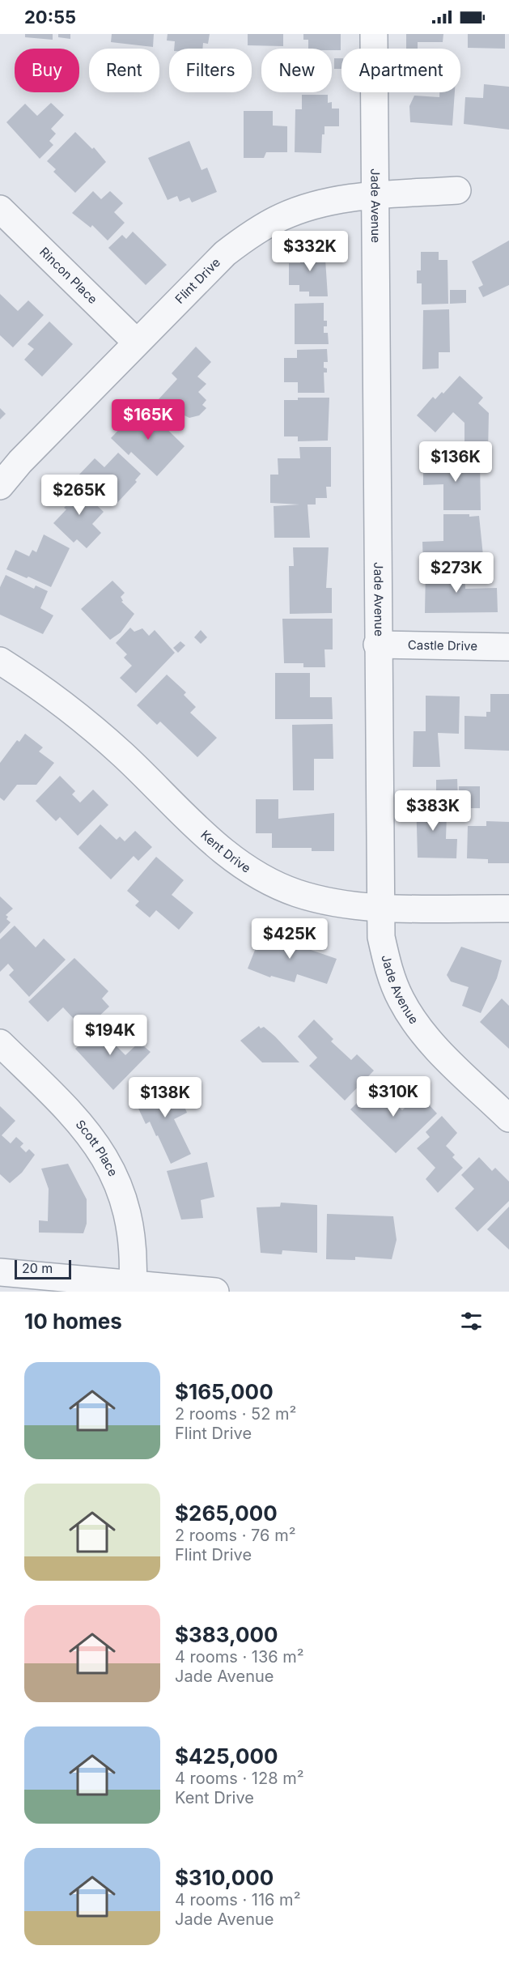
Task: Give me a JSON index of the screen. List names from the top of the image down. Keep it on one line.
{"streets":{"street":["Jade Avenue","Rincon Place","Flint Drive","Castle Drive","Kent Drive","Scott Place"]},"crossings":[["Jade Avenue","Flint Drive"],["Jade Avenue","Castle Drive"],["Jade Avenue","Kent Drive"],["Rincon Place","Flint Drive"]],"scale_bar":"20 m","page":{"status":"20:55","chip":["Buy","Rent","Filters","New","Apartment"],"price":["$332K","$165K","$136K","$265K","$273K","$383K","$425K","$194K","$310K","$138K"],"scale":"20 m","heading":"10 homes","list":[{"name":"$165,000","note":"2 rooms · 52 m² · Flint Drive"},{"name":"$265,000","note":"2 rooms · 76 m² · Flint Drive"},{"name":"$383,000","note":"4 rooms · 136 m² · Jade Avenue"},{"name":"$425,000","note":"4 rooms · 128 m² · Kent Drive"},{"name":"$310,000","note":"4 rooms · 116 m² · Jade Avenue"}]}}
